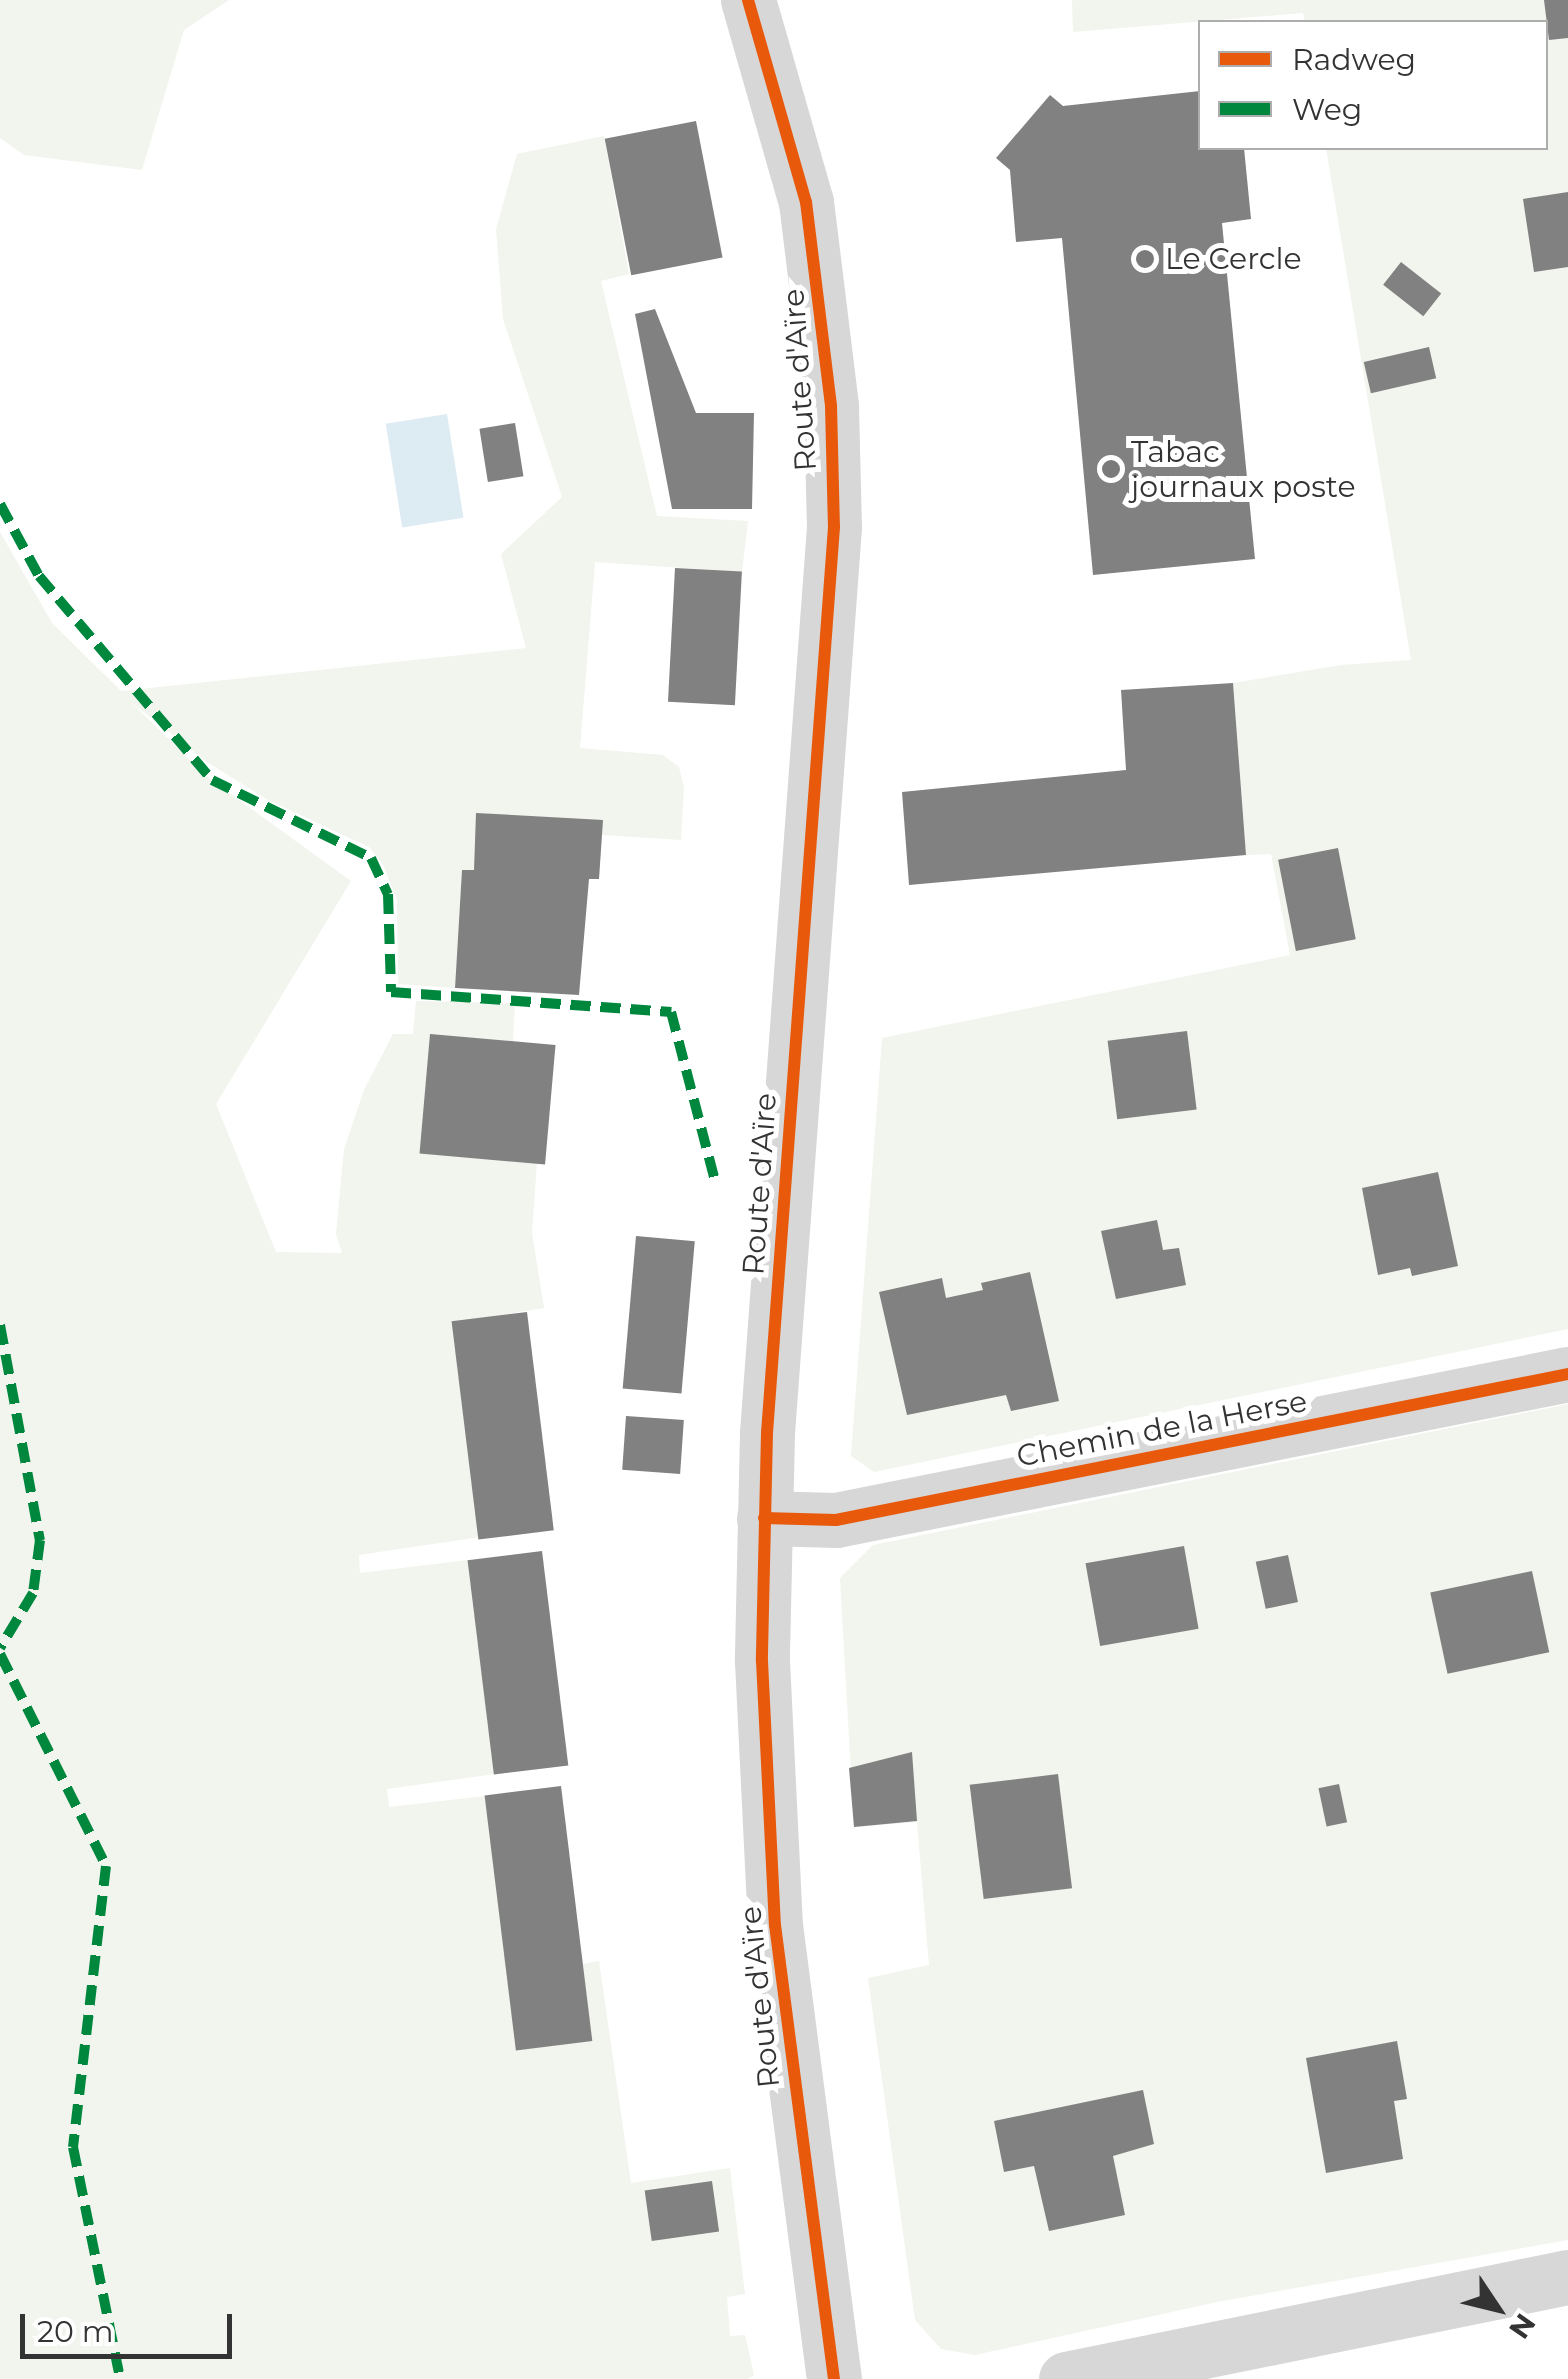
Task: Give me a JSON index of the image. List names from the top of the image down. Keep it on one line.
{"streets":{"street":["Route d'Aïre","Chemin de la Herse"]},"crossings":[["Route d'Aïre","Chemin de la Herse"]],"places":["Le Cercle","Tabac journaux poste"],"legend":["Radweg","Weg"],"scale_bar":"20 m","north":"bottom right"}
